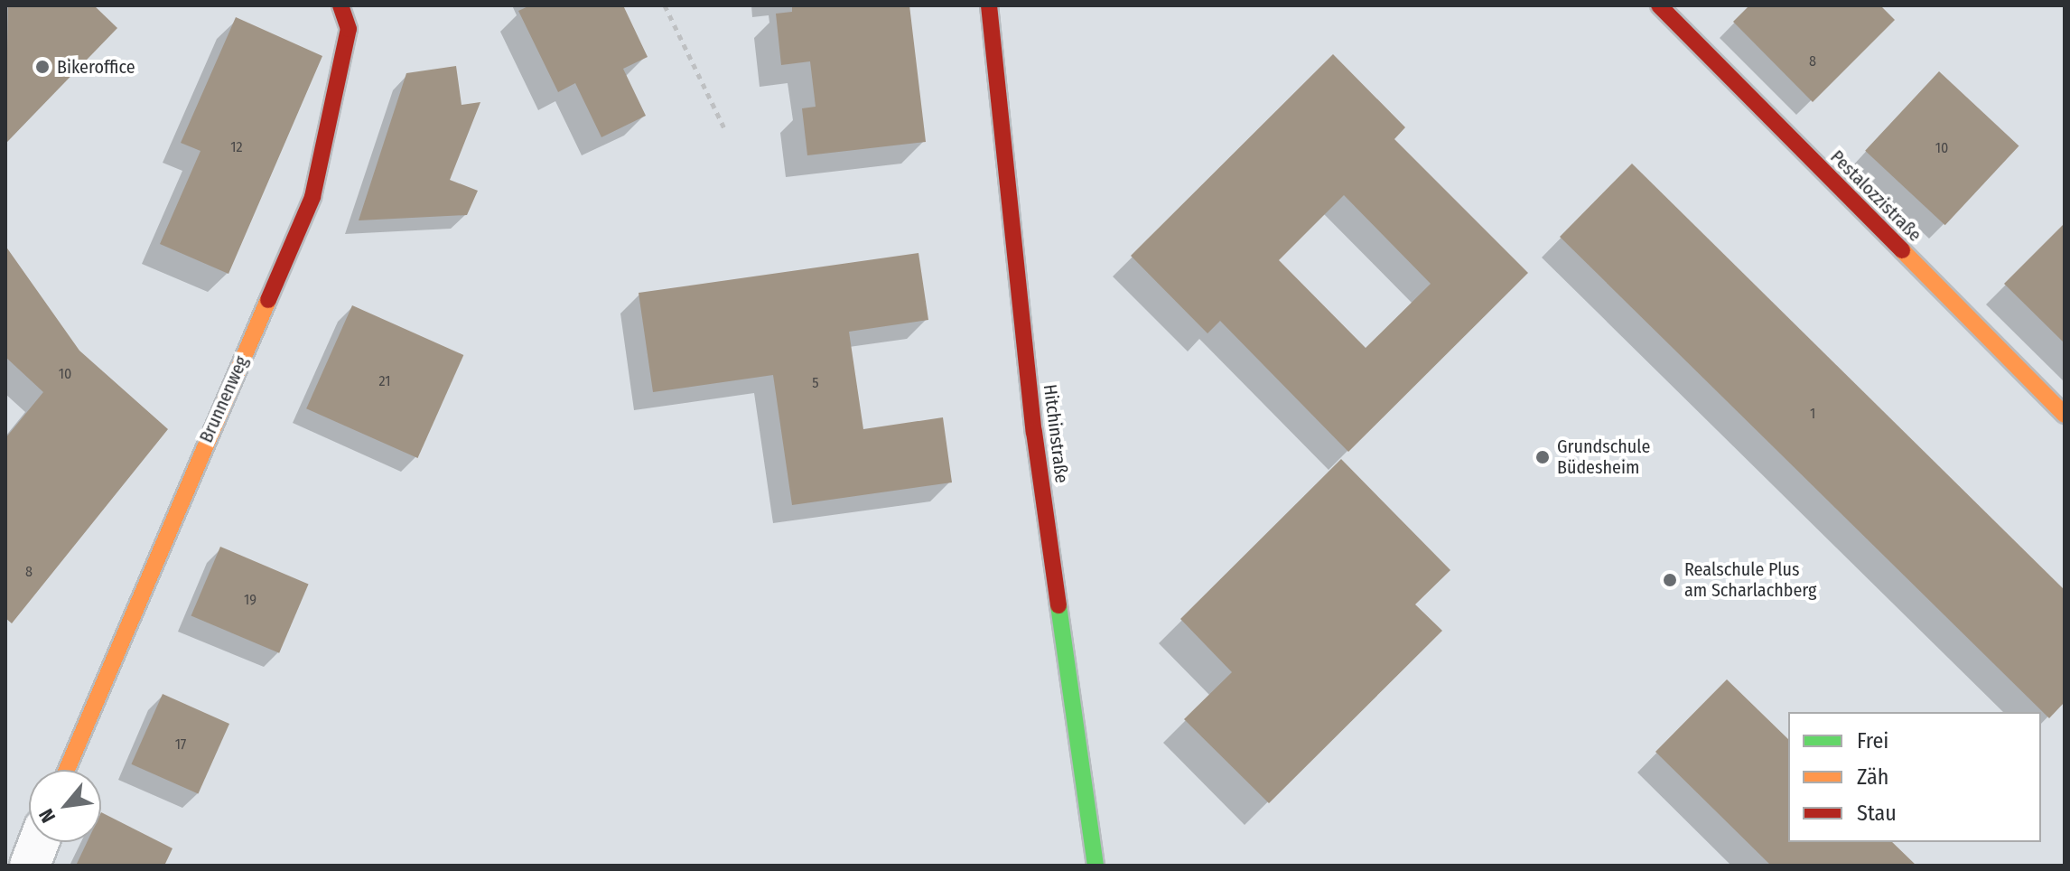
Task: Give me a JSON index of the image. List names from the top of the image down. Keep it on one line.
{"streets":{"street":["Pestalozzistraße","Brunnenweg","Hitchinstraße"]},"places":["Bikeroffice","Grundschule Büdesheim","Realschule Plus am Scharlachberg"],"house_numbers":["8","12","10","10","21","5","1","8","19","17"],"legend":["Frei","Zäh","Stau"],"north":"bottom left"}
